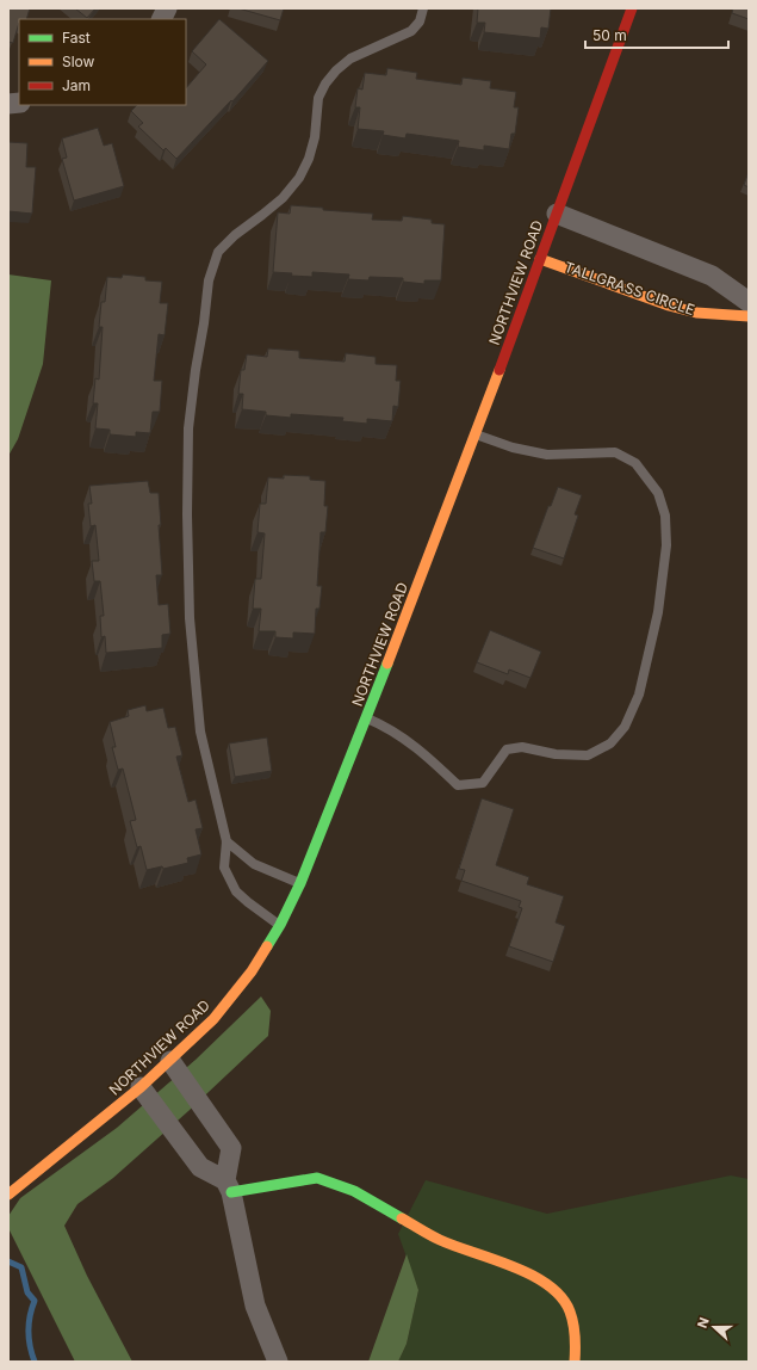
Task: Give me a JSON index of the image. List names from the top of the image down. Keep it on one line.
{"streets":{"street":["NORTHVIEW ROAD","TALLGRASS CIRCLE"]},"crossings":[["NORTHVIEW ROAD","TALLGRASS CIRCLE"]],"legend":["Fast","Slow","Jam"],"scale_bar":"50 m","north":"left"}
